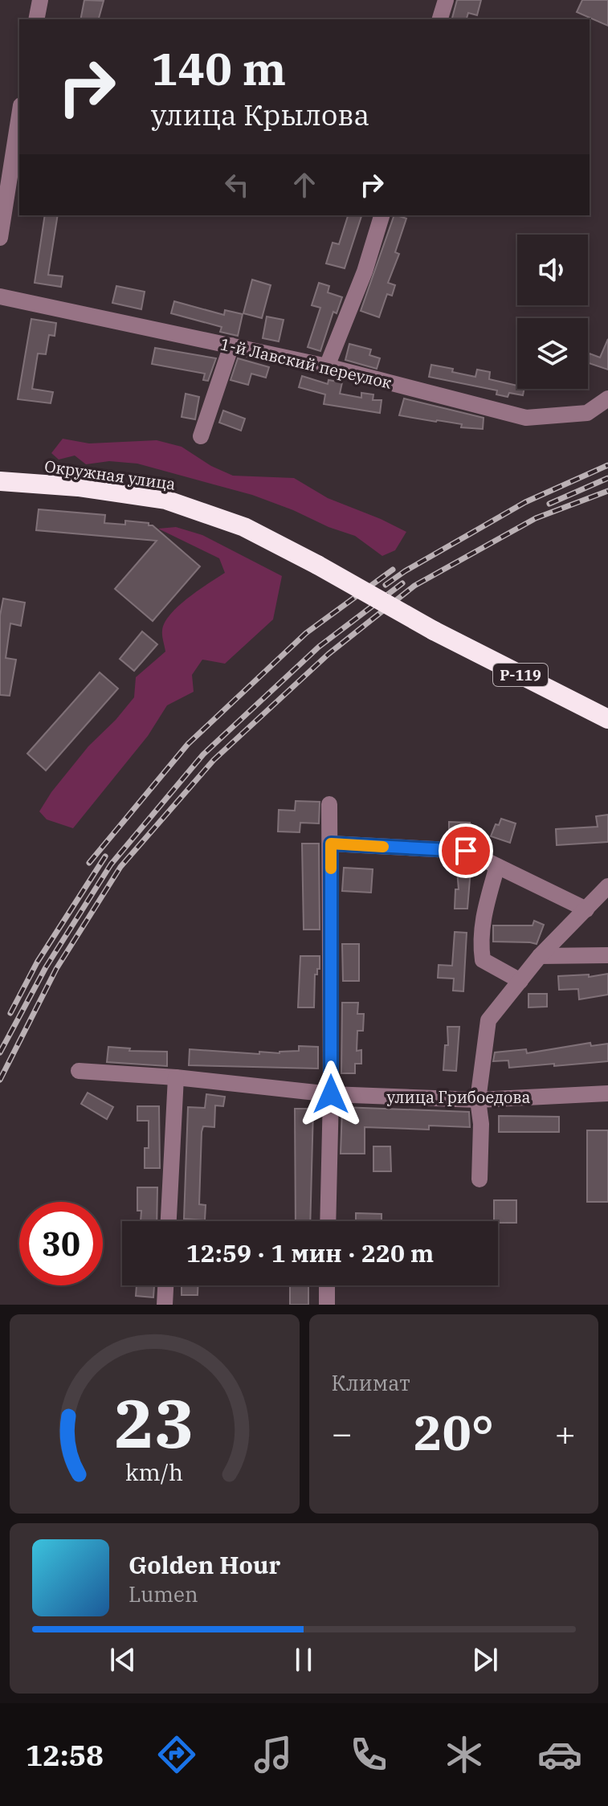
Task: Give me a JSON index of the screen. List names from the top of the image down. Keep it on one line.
{"streets":{"highway":["Окружная улица","Р-119"],"street":["1-й Лавский переулок","улица Грибоедова"]},"page":{"turn":["140 m","улица Крылова"],"limit":"30","trip":"12:59 · 1 мин · 220 m","tile":"Климат","heat":["−","20°","+"],"song":["Golden Hour","Lumen"],"tabs":"12:58","gauge":["23","km/h"]}}
